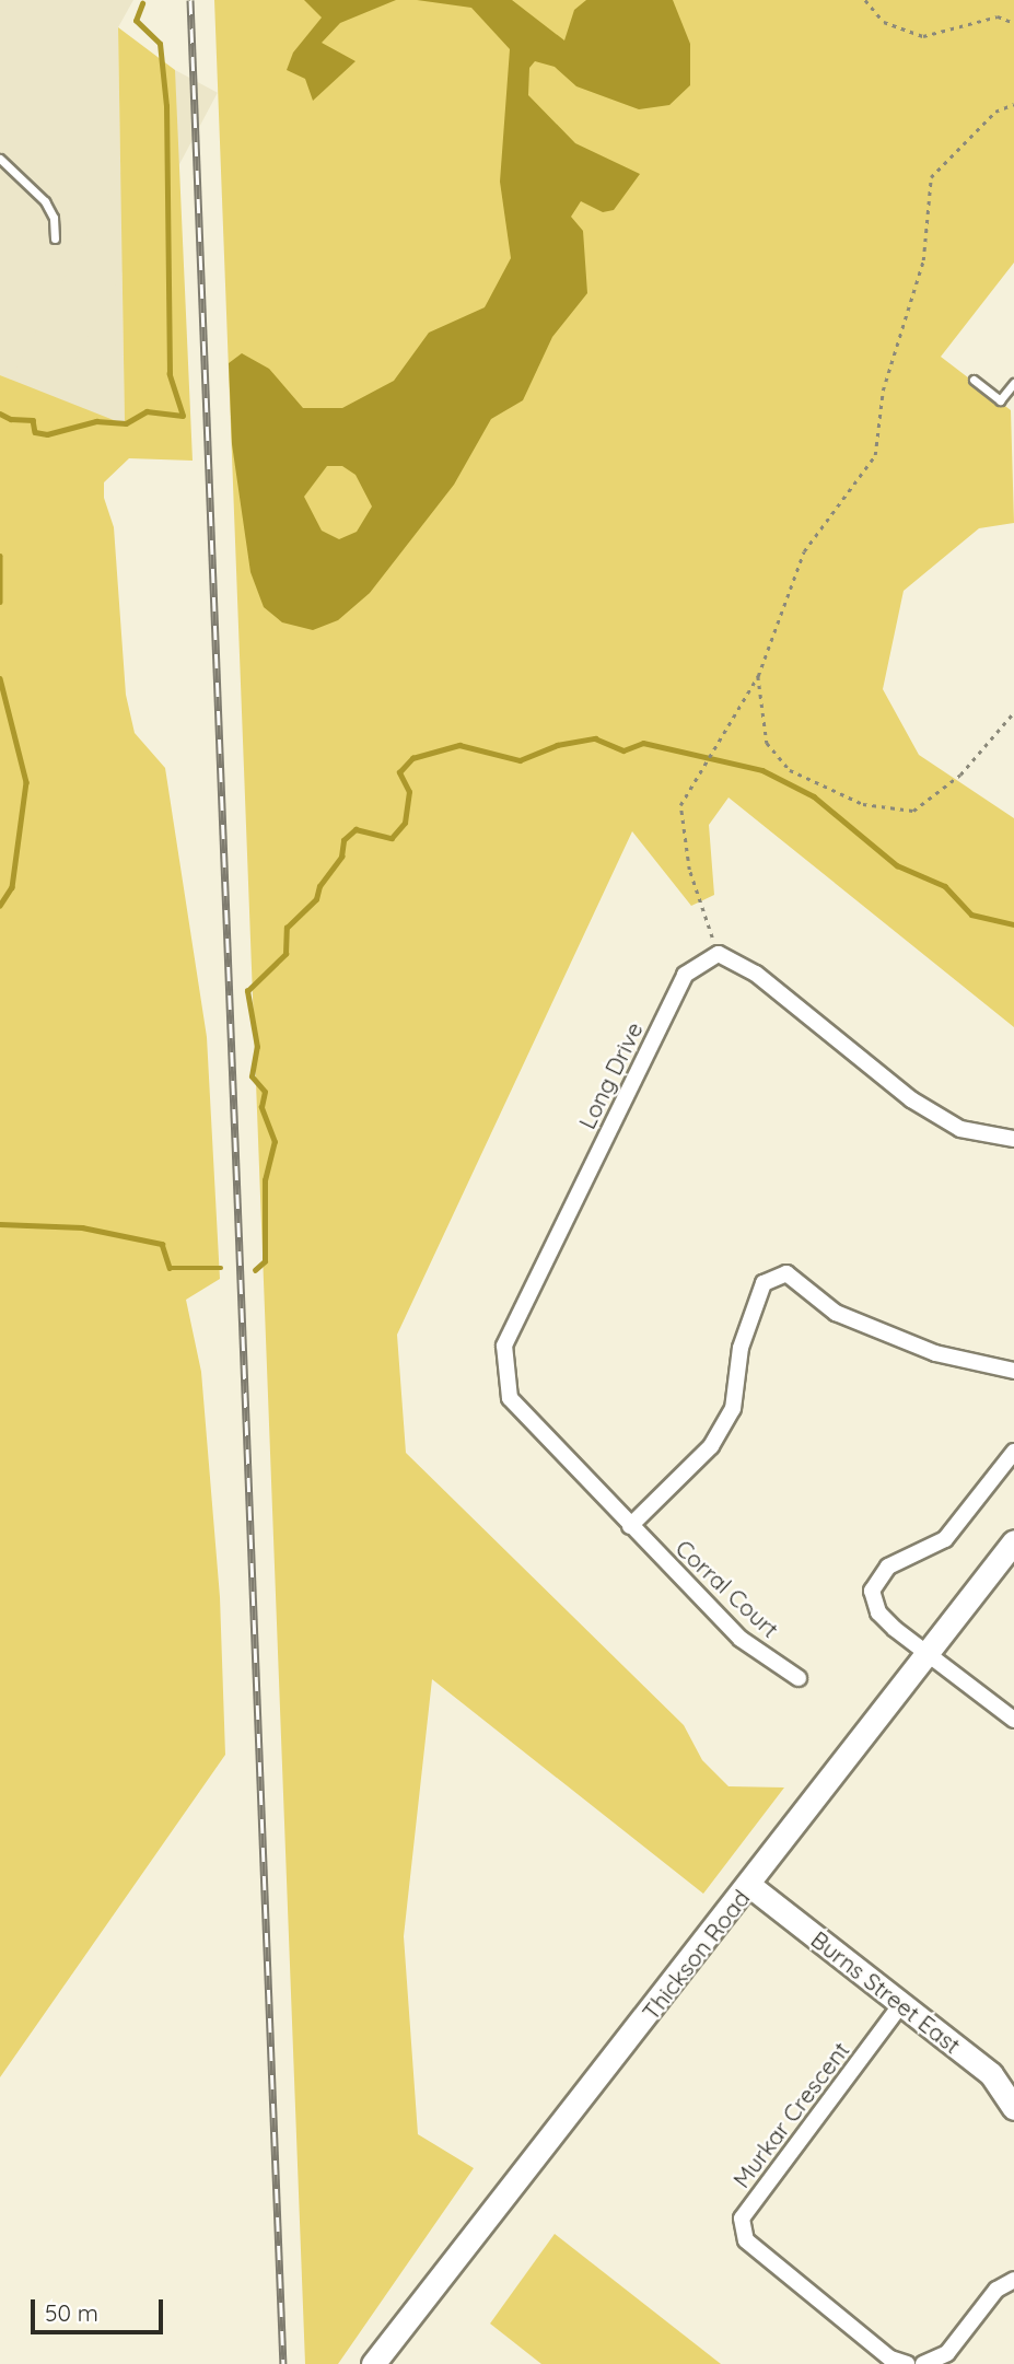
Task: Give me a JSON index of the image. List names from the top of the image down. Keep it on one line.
{"streets":{"main road":["Thickson Road","Burns Street East"],"street":["Long Drive","Corral Court","Murkar Crescent"]},"crossings":[["Long Drive","Corral Court"],["Thickson Road","Burns Street East"],["Burns Street East","Murkar Crescent"]],"scale_bar":"50 m"}
